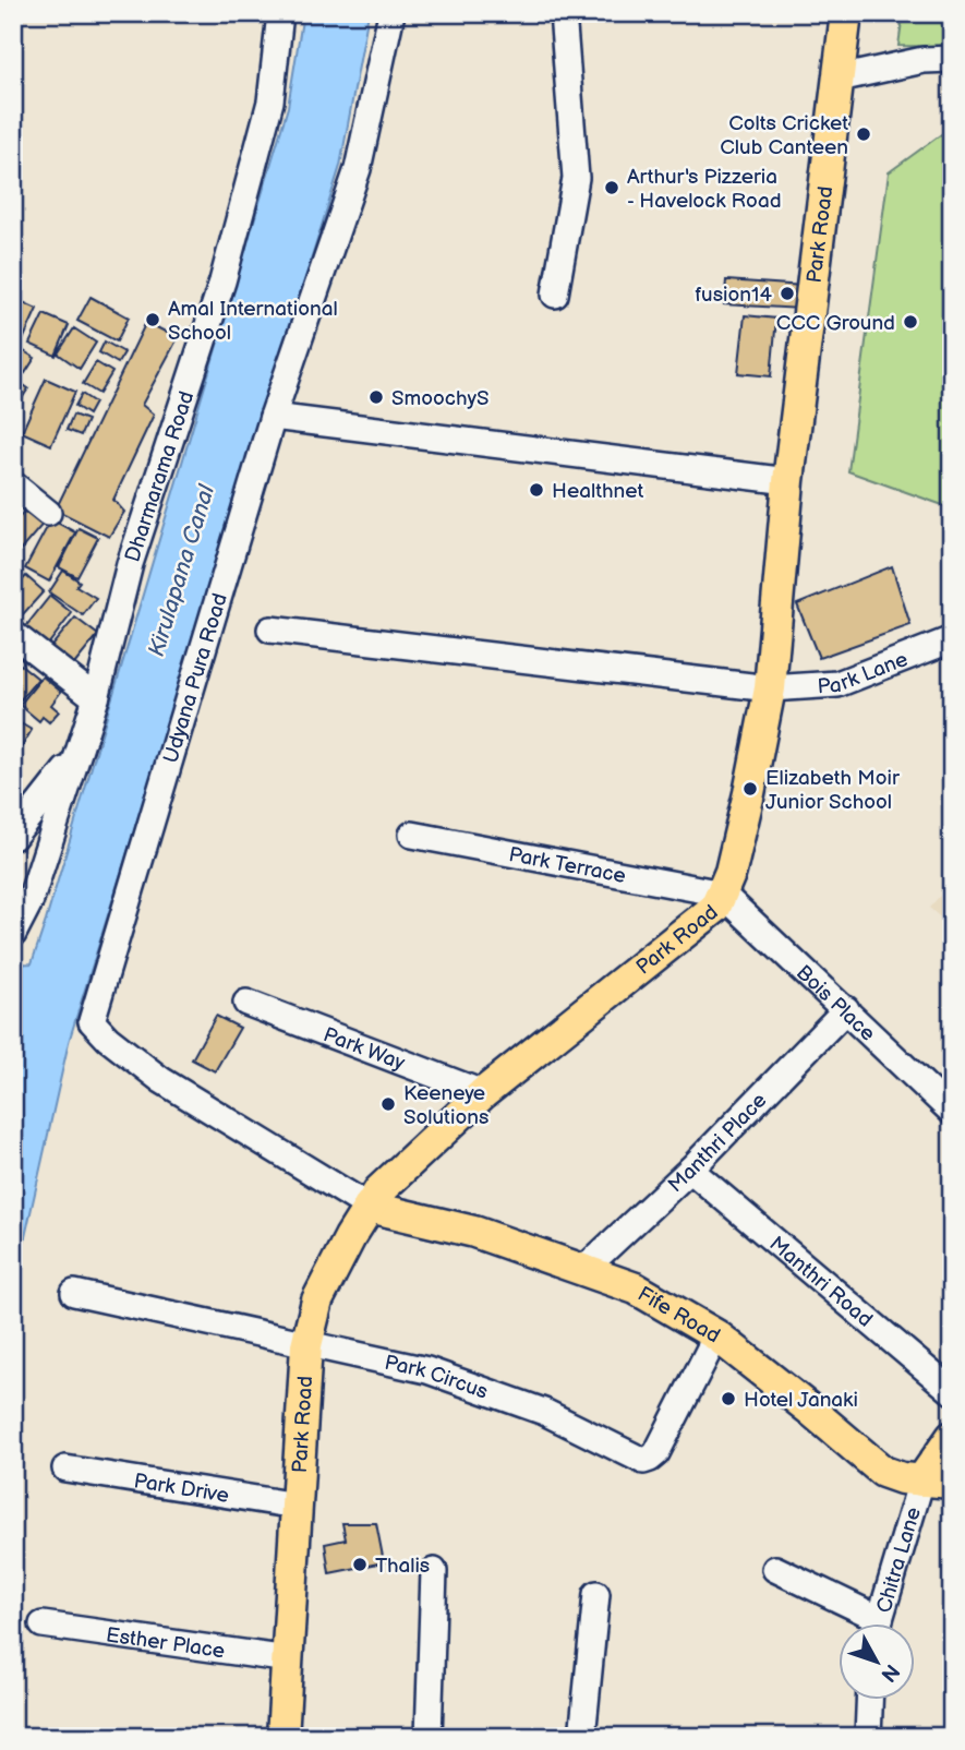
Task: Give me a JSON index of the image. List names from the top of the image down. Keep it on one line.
{"streets":{"main road":["Park Road","Fife Road"],"street":["Dharmarama Road","Park Lane","Udyana Pura Road","Park Terrace","Bois Place","Park Way","Manthri Place","Manthri Road","Park Circus","Park Drive","Chitra Lane","Esther Place"]},"crossings":[["Park Road","Park Lane"],["Park Road","Udyana Pura Road"],["Park Road","Park Terrace"],["Park Road","Bois Place"],["Park Road","Park Way"],["Park Road","Fife Road"],["Park Road","Park Circus"],["Park Road","Park Drive"],["Park Road","Esther Place"],["Udyana Pura Road","Fife Road"],["Park Terrace","Bois Place"],["Bois Place","Manthri Place"],["Manthri Place","Manthri Road"],["Manthri Place","Fife Road"],["Fife Road","Park Circus"],["Fife Road","Chitra Lane"]],"water":["Kirulapana Canal"],"places":["Colts Cricket Club Canteen","Arthur's Pizzeria - Havelock Road","fusion14","Amal International School","CCC Ground","SmoochyS","Healthnet","Elizabeth Moir Junior School","Keeneye Solutions","Hotel Janaki","Thalis"],"north":"bottom right"}
